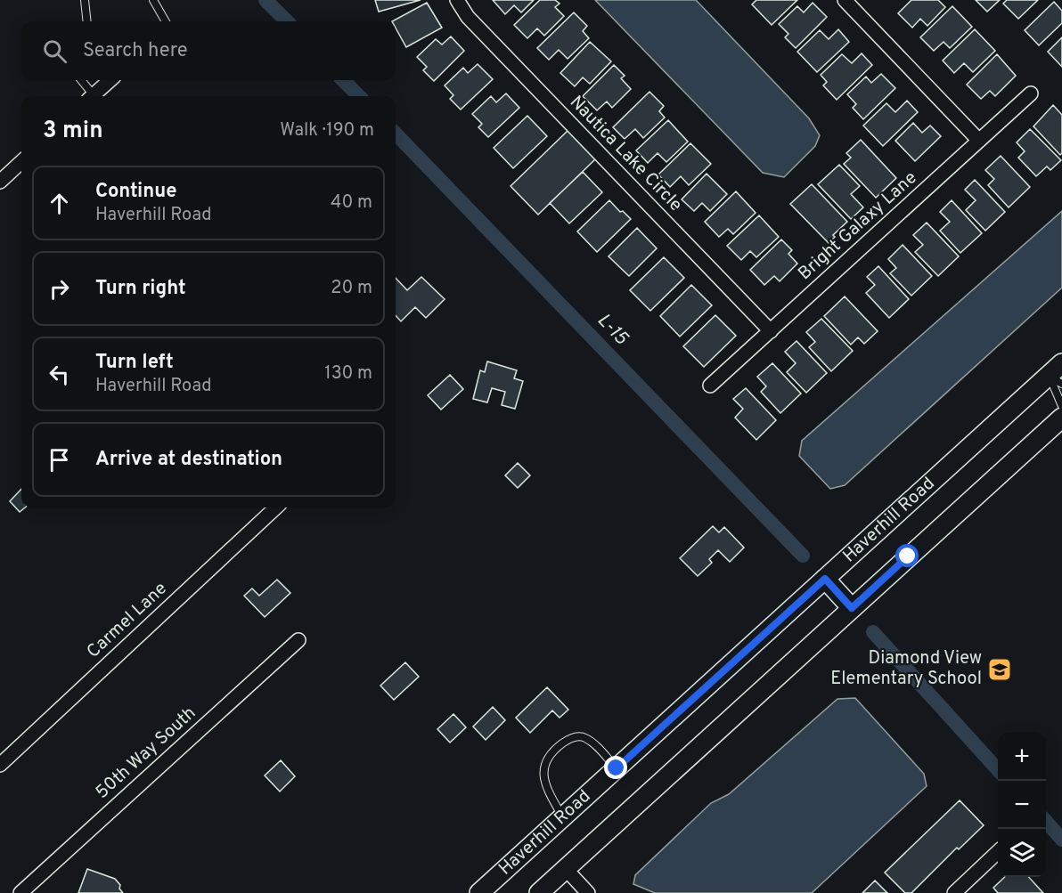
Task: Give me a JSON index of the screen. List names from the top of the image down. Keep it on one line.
{"streets":{"street":["Nautica Lake Circle","Bright Galaxy Lane","Haverhill Road","Carmel Lane","50th Way South"]},"crossings":[["Nautica Lake Circle","Bright Galaxy Lane"]],"water":["L-15"],"places":{"school or university":["Diamond View Elementary School"]},"page":{"search":"Search here","heading":["3 min","Walk · 190 m"],"list":[["Continue","Haverhill Road","40 m"],["Turn right","20 m"],["Turn left","Haverhill Road","130 m"],"Arrive at destination"],"map_buttons":["+","−"]}}
